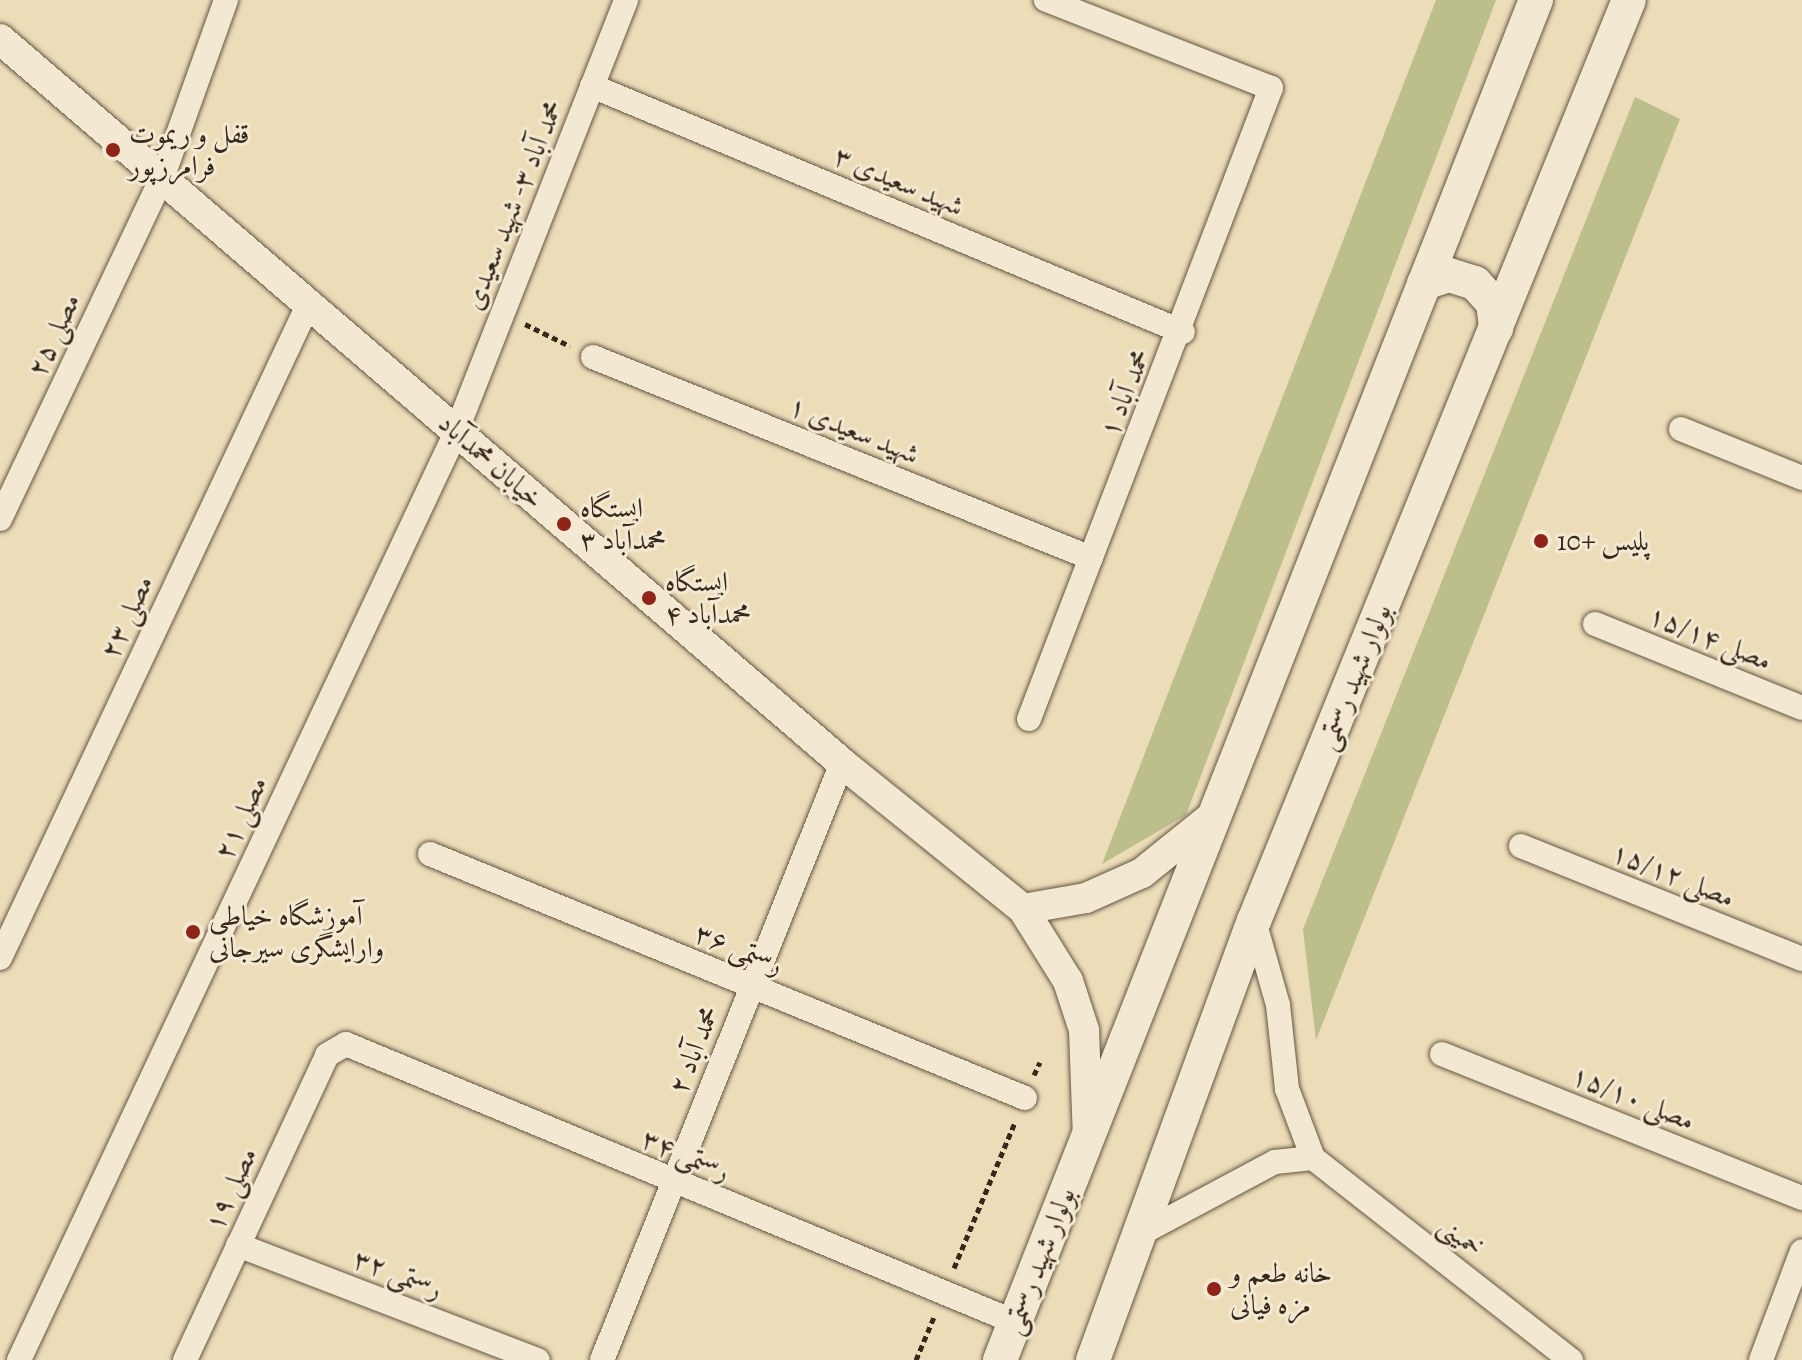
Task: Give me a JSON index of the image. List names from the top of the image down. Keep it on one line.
{"streets":{"main road":["بولوار شهید رستمی"],"street":["شهید سعیدی ۳","محمد آباد ۳- شهید سعیدی","مصلی ۲۵","محمد آباد ۱","شهید سعیدی ۱","خیابان محمدآباد","مصلی ۲۳","مصلی ۱۵/۱۴","مصلی ۲۱","مصلی ۱۵/۱۲","رستمی ۳۶","محمد آباد ۲","مصلی ۱۵/۱۰","رستمی ۳۴","مصلی ۱۹","خمینی","رستمی ۳۲"]},"crossings":[["شهید سعیدی ۳","محمد آباد ۳- شهید سعیدی"],["شهید سعیدی ۳","محمد آباد ۱"],["محمد آباد ۳- شهید سعیدی","خیابان محمدآباد"],["محمد آباد ۳- شهید سعیدی","مصلی ۲۱"],["مصلی ۲۵","خیابان محمدآباد"],["محمد آباد ۱","شهید سعیدی ۱"],["خیابان محمدآباد","مصلی ۲۳"],["خیابان محمدآباد","بولوار شهید رستمی"],["خیابان محمدآباد","مصلی ۲۱"],["خیابان محمدآباد","محمد آباد ۲"],["بولوار شهید رستمی","رستمی ۳۴"],["رستمی ۳۶","محمد آباد ۲"],["محمد آباد ۲","رستمی ۳۴"],["رستمی ۳۴","مصلی ۱۹"],["مصلی ۱۹","رستمی ۳۲"]],"places":["قفل و ریموت فرامرزپور","ایستگاه محمدآباد ۳","پلیس +10","ایستگاه محمدآباد ۴","آموزشگاه خیاطی وارایشگری سیرجانی","خانه طعم و مزه فیانی"]}
